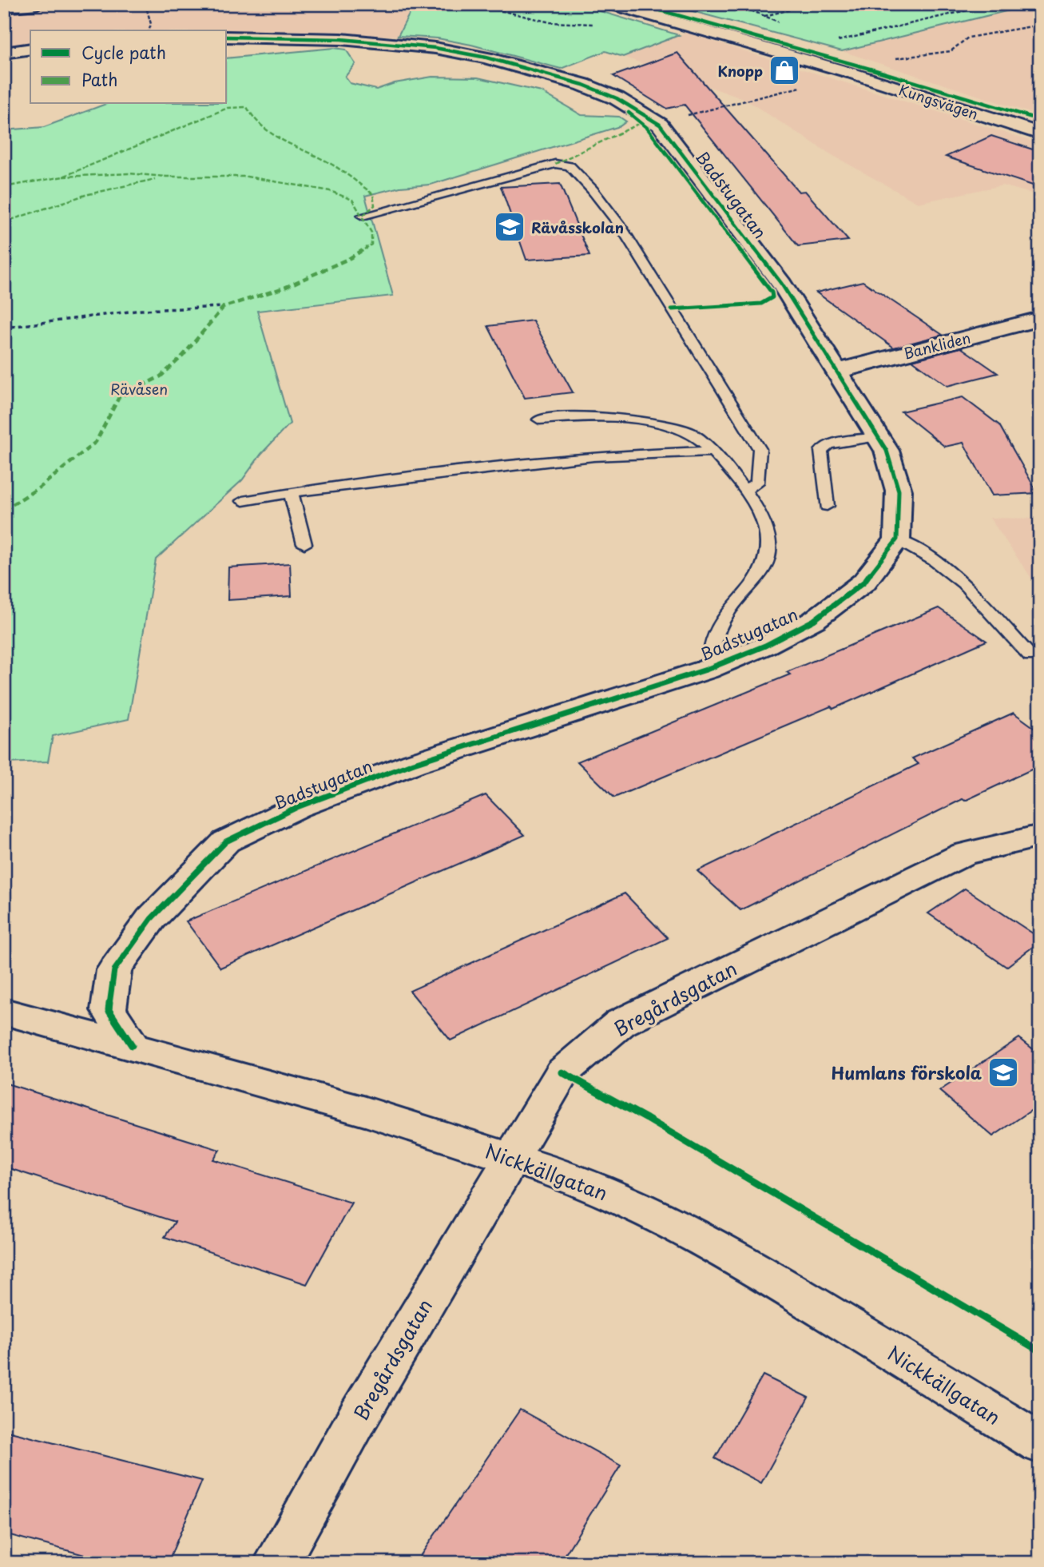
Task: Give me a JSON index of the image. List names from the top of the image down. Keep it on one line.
{"streets":{"street":["Kungsvägen","Badstugatan","Bankliden","Bregårdsgatan","Nickkällgatan"]},"crossings":[["Badstugatan","Bankliden"],["Badstugatan","Nickkällgatan"],["Bregårdsgatan","Nickkällgatan"]],"parks":["Rävåsen"],"places":{"shop":["Knopp"],"school or university":["Rävåsskolan","Humlans förskola"]},"legend":["Cycle path","Path"]}
